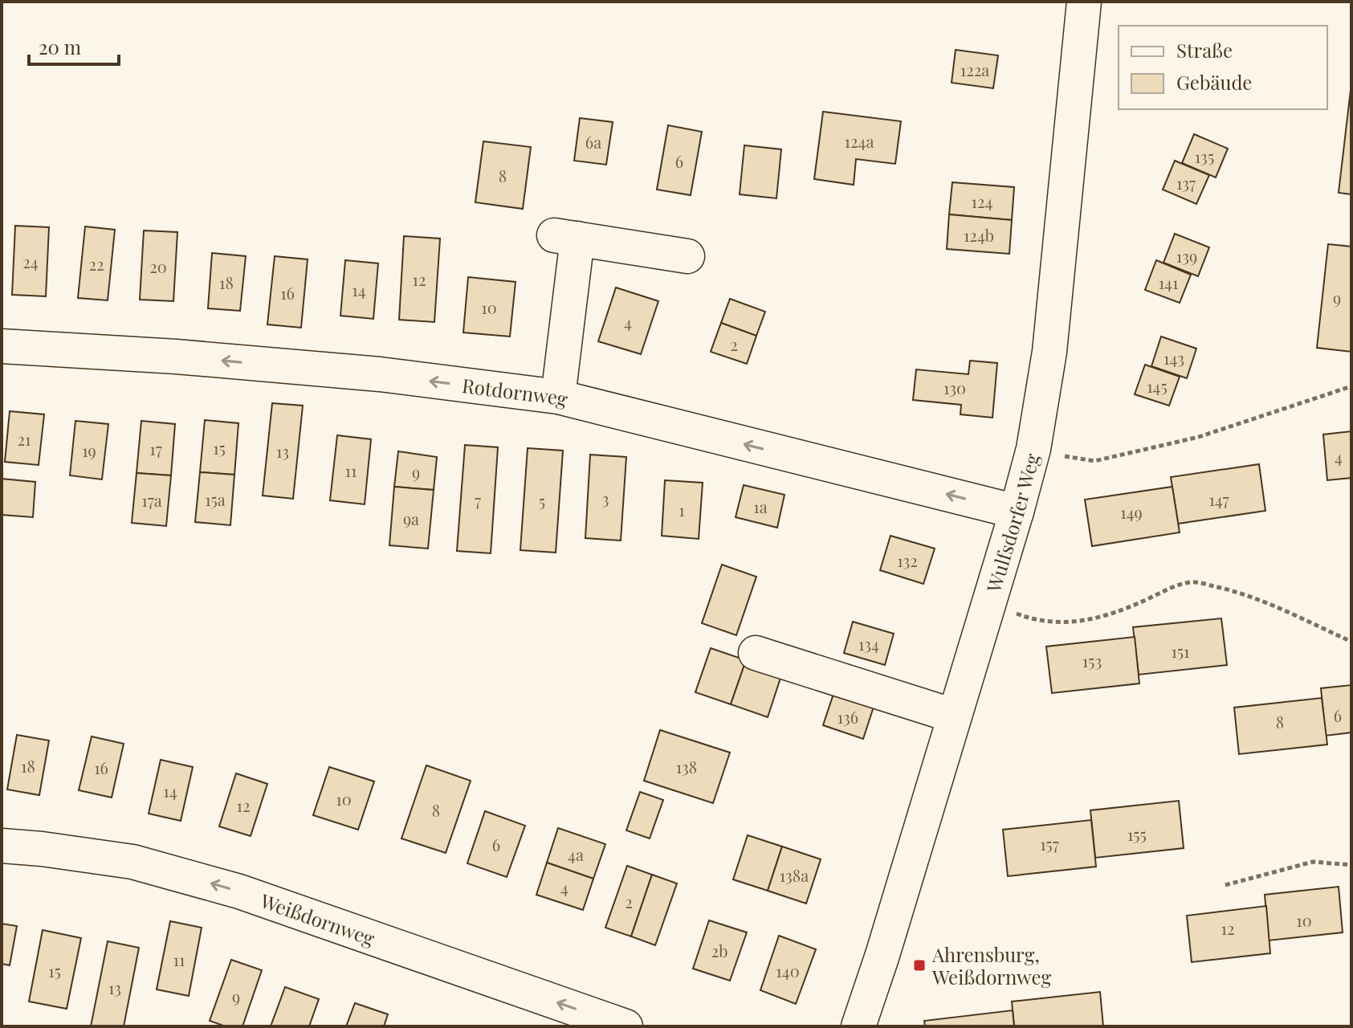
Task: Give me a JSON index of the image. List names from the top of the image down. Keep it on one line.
{"streets":{"street":["Rotdornweg","Wulfsdorfer Weg","Weißdornweg"]},"crossings":[["Rotdornweg","Wulfsdorfer Weg"]],"one_way":["Rotdornweg","Weißdornweg"],"places":{"transit":["Ahrensburg, Weißdornweg"]},"house_numbers":["122a","124a","6a","135","6","8","137","124","124b","139","24","22","20","12","18","141","14","16","9","10","4","2","143","145","130","21","15","17","19","13","4","11","9","3","15a","147","17a","7","5","1a","1","149","9a","132","134","151","153","6","136","8","18","138","16","14","10","12","8","155","157","6","4a","138a","4","2","10","12","2b","11","15","140","13","9"],"legend":["Straße","Gebäude"],"scale_bar":"20 m"}
